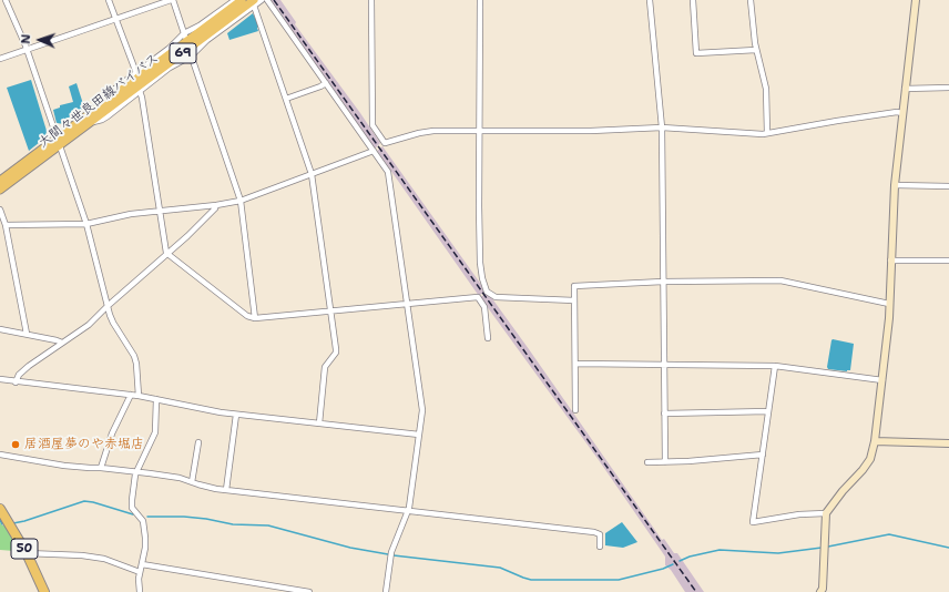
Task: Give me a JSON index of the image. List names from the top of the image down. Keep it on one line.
{"streets":{"highway":["50"],"main road":["69","大間々世良田線バイパス"]},"places":["居酒屋夢のや赤堀店"],"north":"left"}
